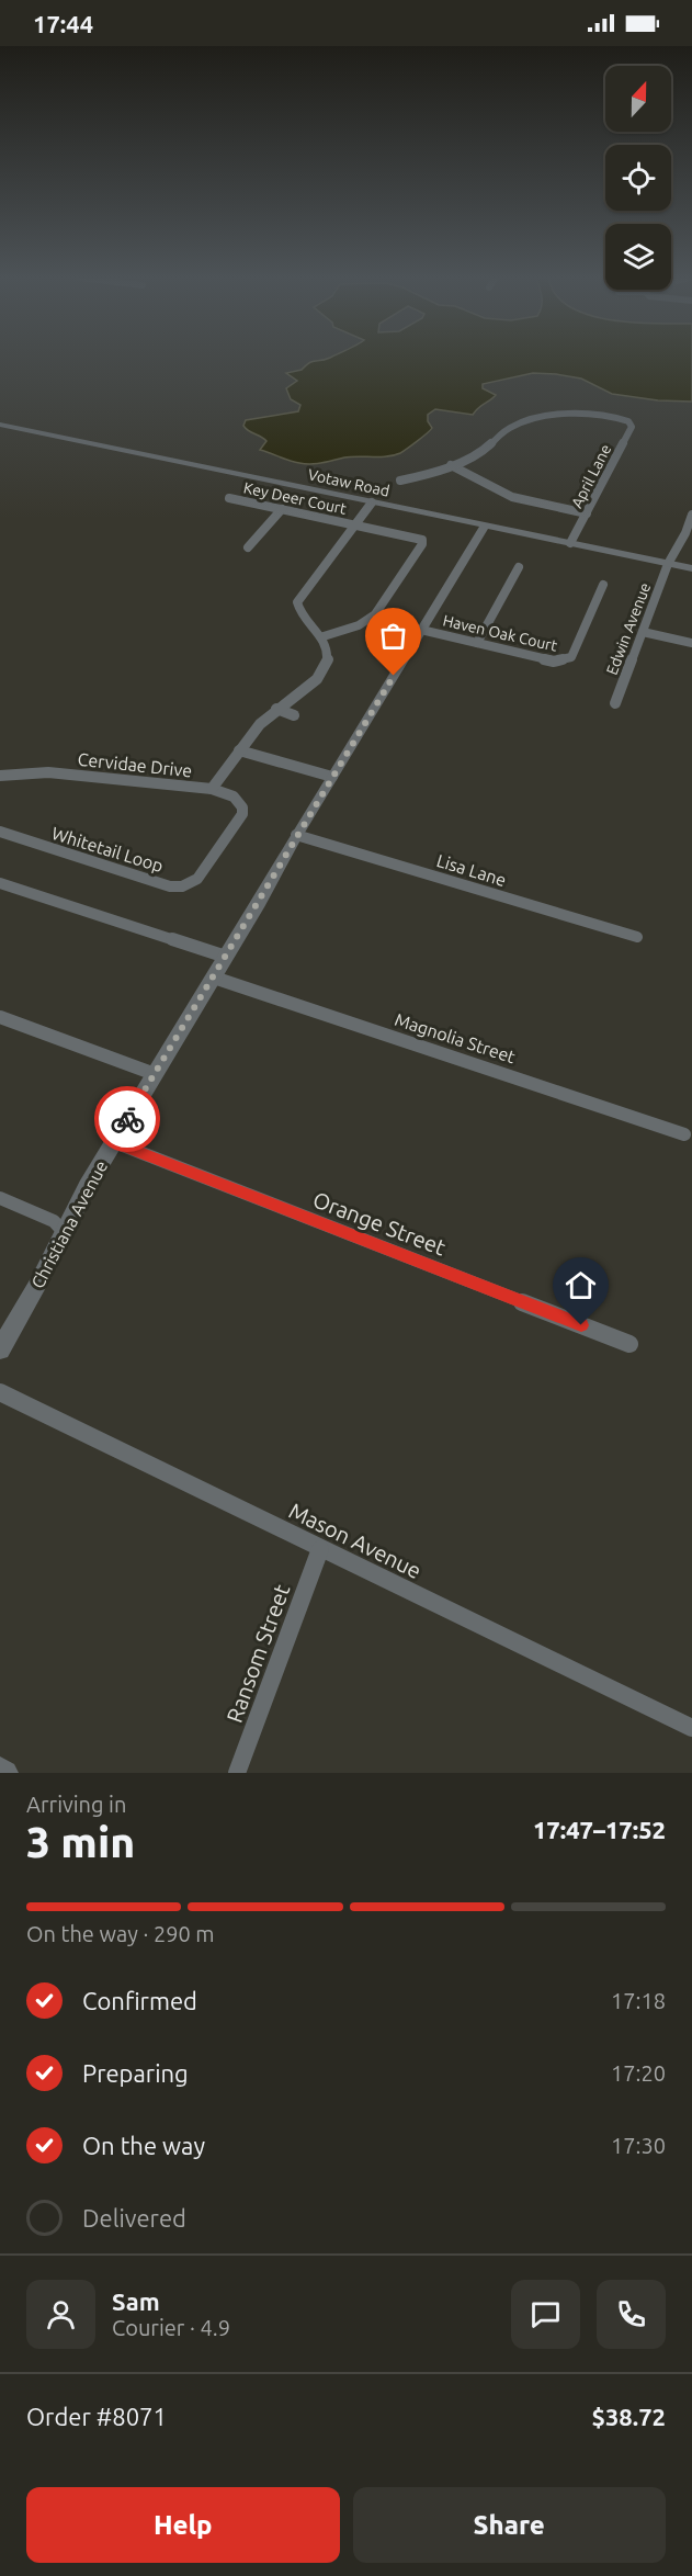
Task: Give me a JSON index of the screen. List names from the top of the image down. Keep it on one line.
{"streets":{"street":["April Lane","Votaw Road","Key Deer Court","Edwin Avenue","Haven Oak Court","Cervidae Drive","Whitetail Loop","Lisa Lane","Magnolia Street","Orange Street","Christiana Avenue","Mason Avenue","Ransom Street"]},"crossings":[["April Lane","Votaw Road"],["Votaw Road","Edwin Avenue"],["Votaw Road","Christiana Avenue"],["Key Deer Court","Cervidae Drive"],["Haven Oak Court","Christiana Avenue"],["Cervidae Drive","Whitetail Loop"],["Lisa Lane","Christiana Avenue"],["Magnolia Street","Christiana Avenue"],["Orange Street","Christiana Avenue"],["Mason Avenue","Ransom Street"]],"north":"top","page":{"status":"17:44","heading":["3 min","Arriving in","17:47–17:52"],"panel":["Sam","Courier · 4.9","Order #8071","$38.72"],"bar":"On the way · 290 m","list":[["Confirmed","17:18"],["Preparing","17:20"],["On the way","17:30"],"Delivered"],"buttons":["Help","Share"]}}
